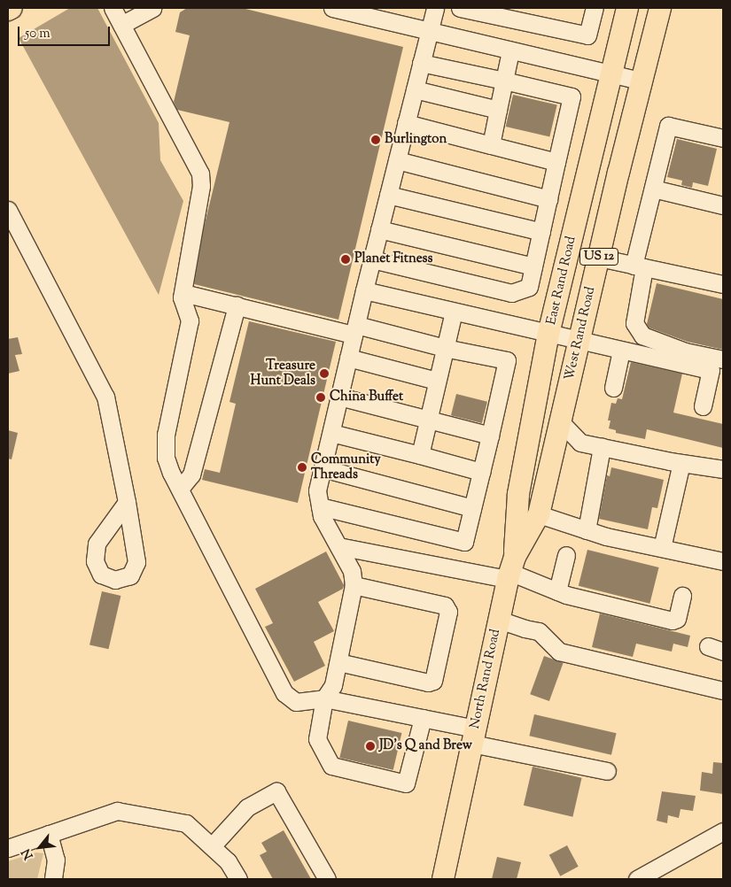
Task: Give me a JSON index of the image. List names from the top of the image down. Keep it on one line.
{"streets":{"main road":["US 12","East Rand Road","West Rand Road","North Rand Road"]},"crossings":[["US 12","West Rand Road"],["East Rand Road","West Rand Road"],["East Rand Road","North Rand Road"],["West Rand Road","North Rand Road"]],"places":["Burlington","Planet Fitness","Treasure Hunt Deals","China Buffet","Community Threads","JD's Q and Brew"],"scale_bar":"50 m","north":"bottom left"}
